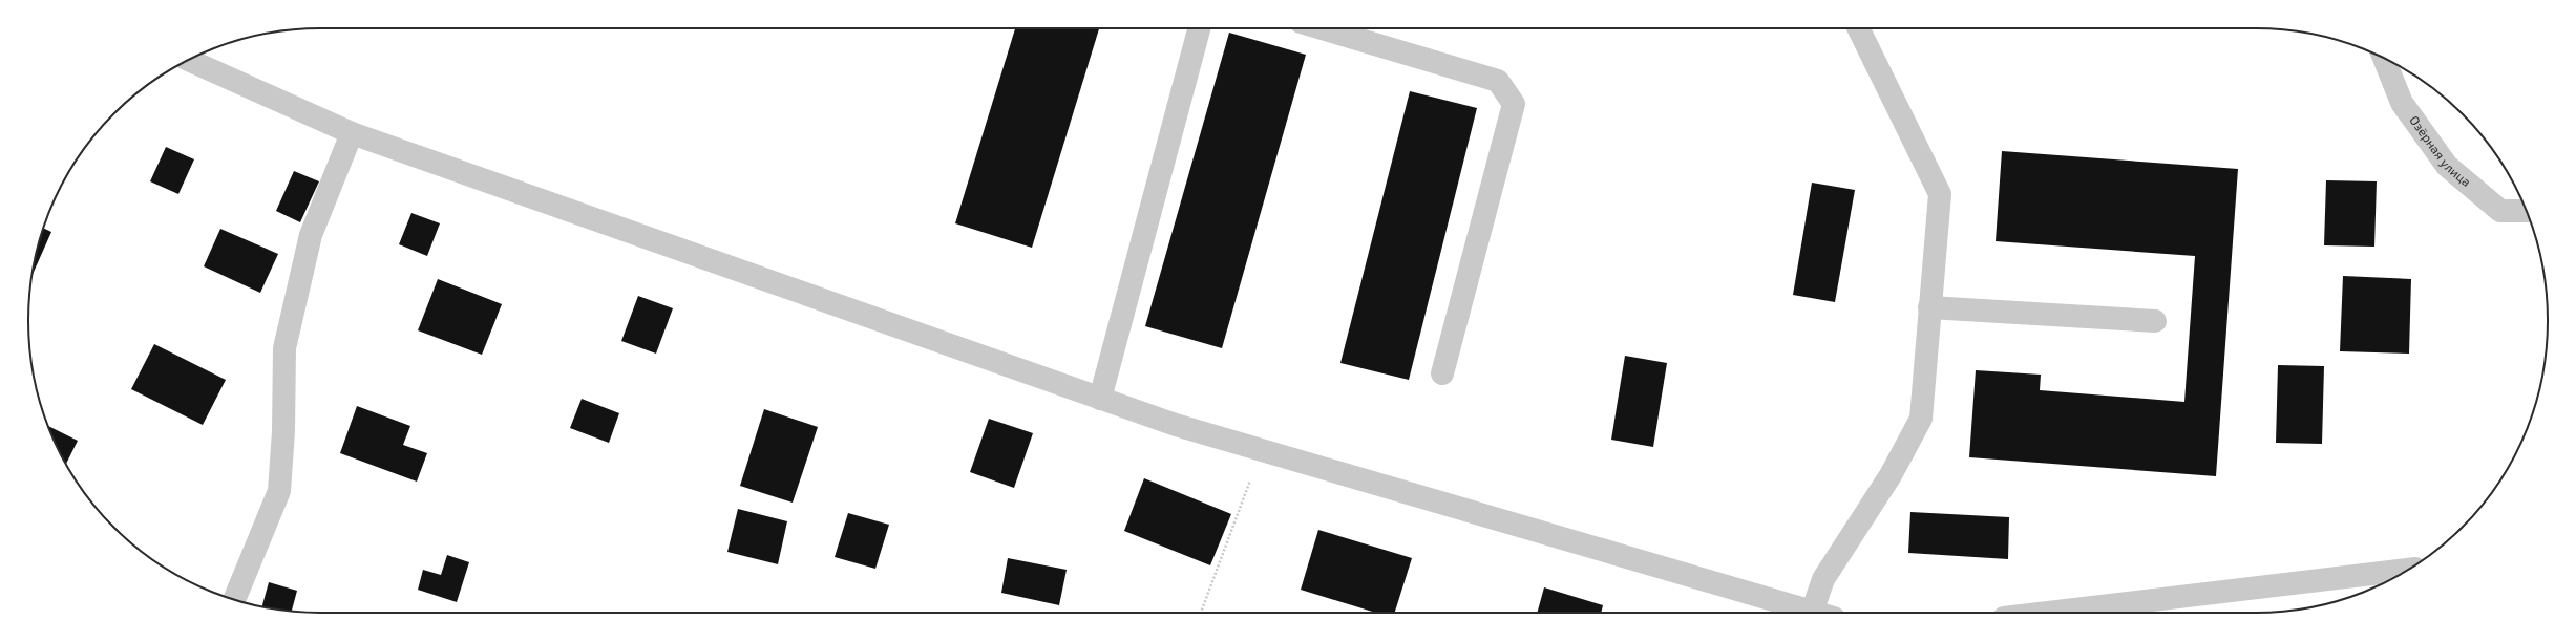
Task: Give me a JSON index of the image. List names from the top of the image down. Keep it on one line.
{"streets":{"street":["Озёрная улица"]}}
